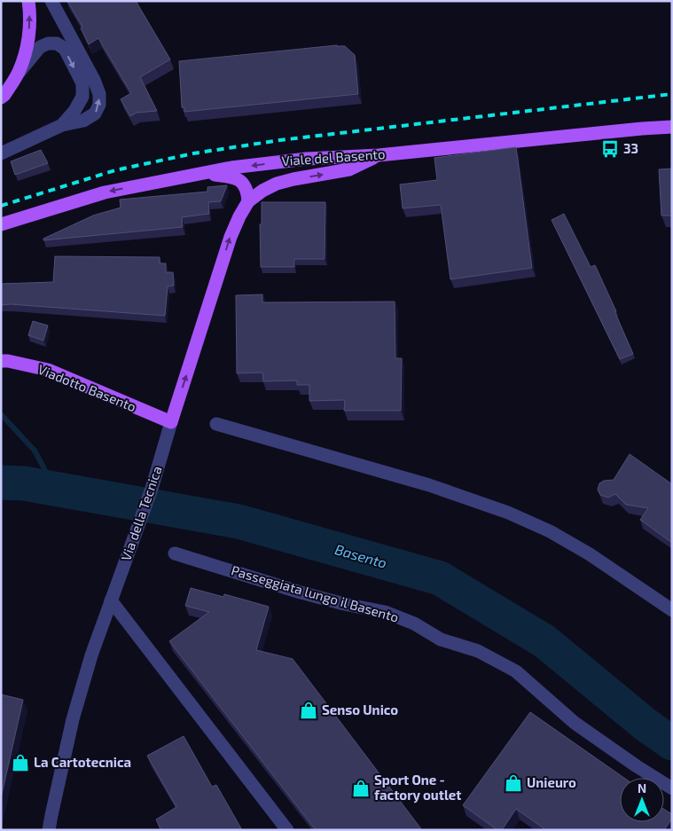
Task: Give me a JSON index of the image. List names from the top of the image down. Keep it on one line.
{"streets":{"main road":["Viale del Basento","Viadotto Basento","Via della Tecnica"],"street":["Passeggiata lungo il Basento"]},"crossings":[["Viale del Basento","Via della Tecnica"],["Viadotto Basento","Via della Tecnica"]],"one_way":["Viale del Basento","Via della Tecnica"],"water":["Basento"],"places":{"bus stop":["33"],"shop":["Senso Unico","La Cartotecnica","Unieuro","Sport One - factory outlet"]},"north":"top"}
